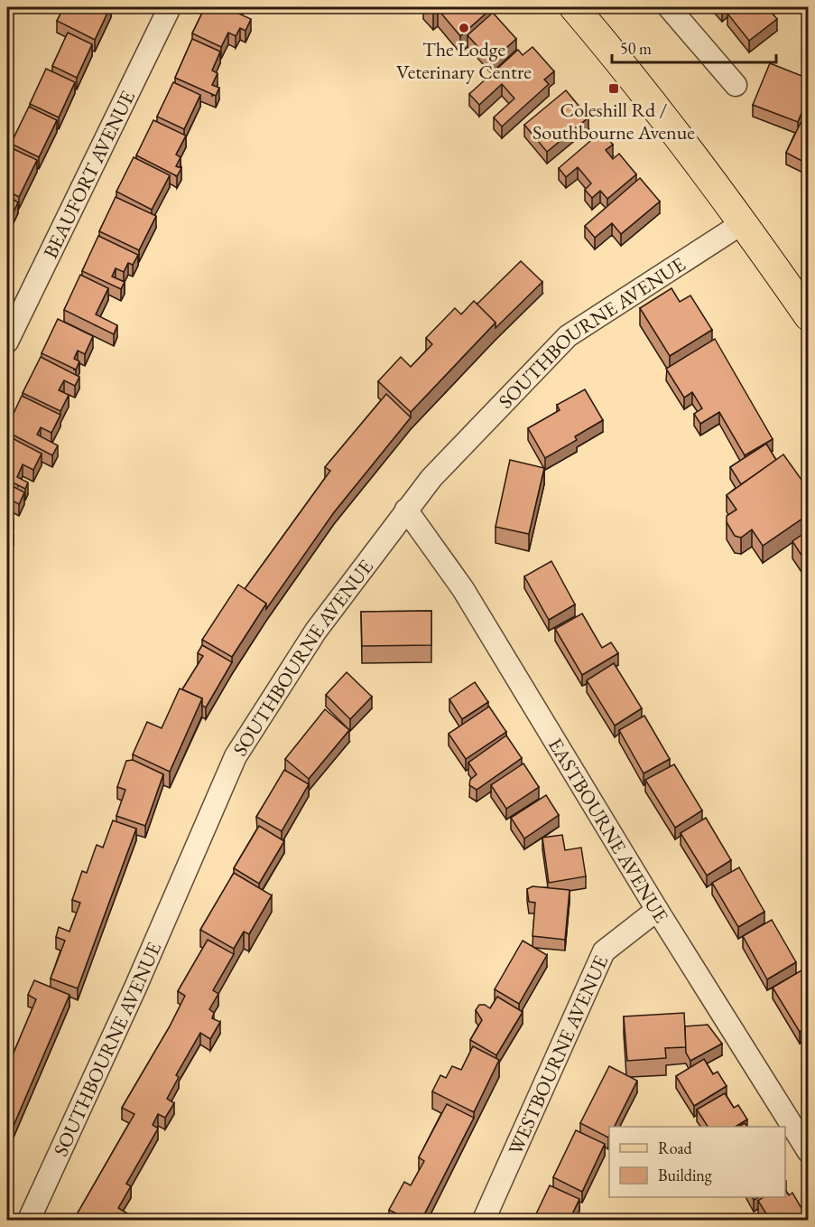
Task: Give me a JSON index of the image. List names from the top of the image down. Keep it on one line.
{"streets":{"street":["BEAUFORT AVENUE","SOUTHBOURNE AVENUE","EASTBOURNE AVENUE","WESTBOURNE AVENUE"]},"crossings":[["SOUTHBOURNE AVENUE","EASTBOURNE AVENUE"],["EASTBOURNE AVENUE","WESTBOURNE AVENUE"]],"places":{"other":["The Lodge Veterinary Centre"],"transit":["Coleshill Rd / Southbourne Avenue"]},"legend":["Road","Building"],"scale_bar":"50 m"}
